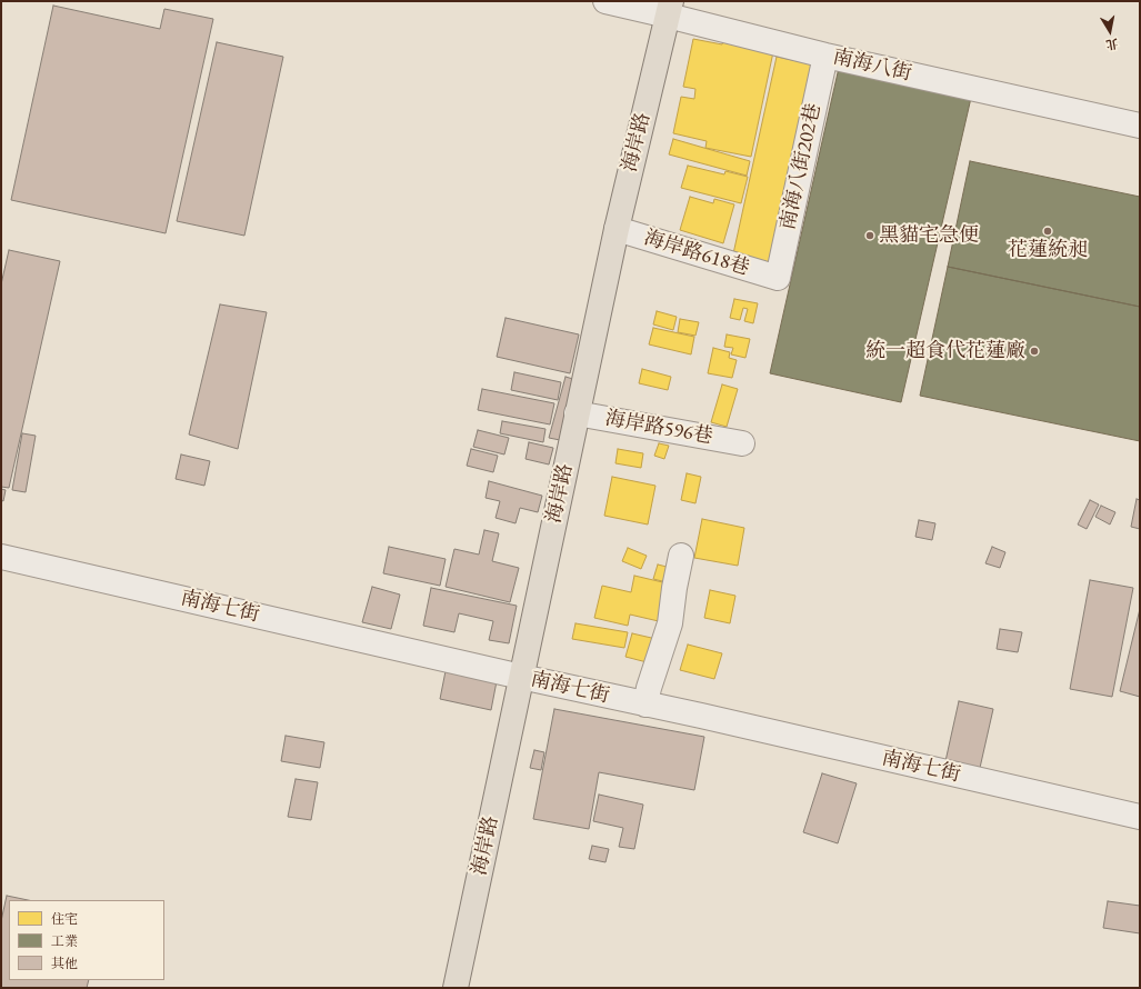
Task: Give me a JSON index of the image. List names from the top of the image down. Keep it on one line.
{"streets":{"main road":["海岸路"],"street":["南海八街","南海八街202巷","海岸路618巷","海岸路596巷","南海七街"]},"crossings":[["南海八街","海岸路"],["南海八街","南海八街202巷"],["海岸路","海岸路618巷"],["海岸路","海岸路596巷"],["海岸路","南海七街"],["南海八街202巷","海岸路618巷"]],"places":["花蓮統昶","黑貓宅急便","統一超食代花蓮廠"],"legend":["住宅","工業","其他"],"north":"bottom"}
